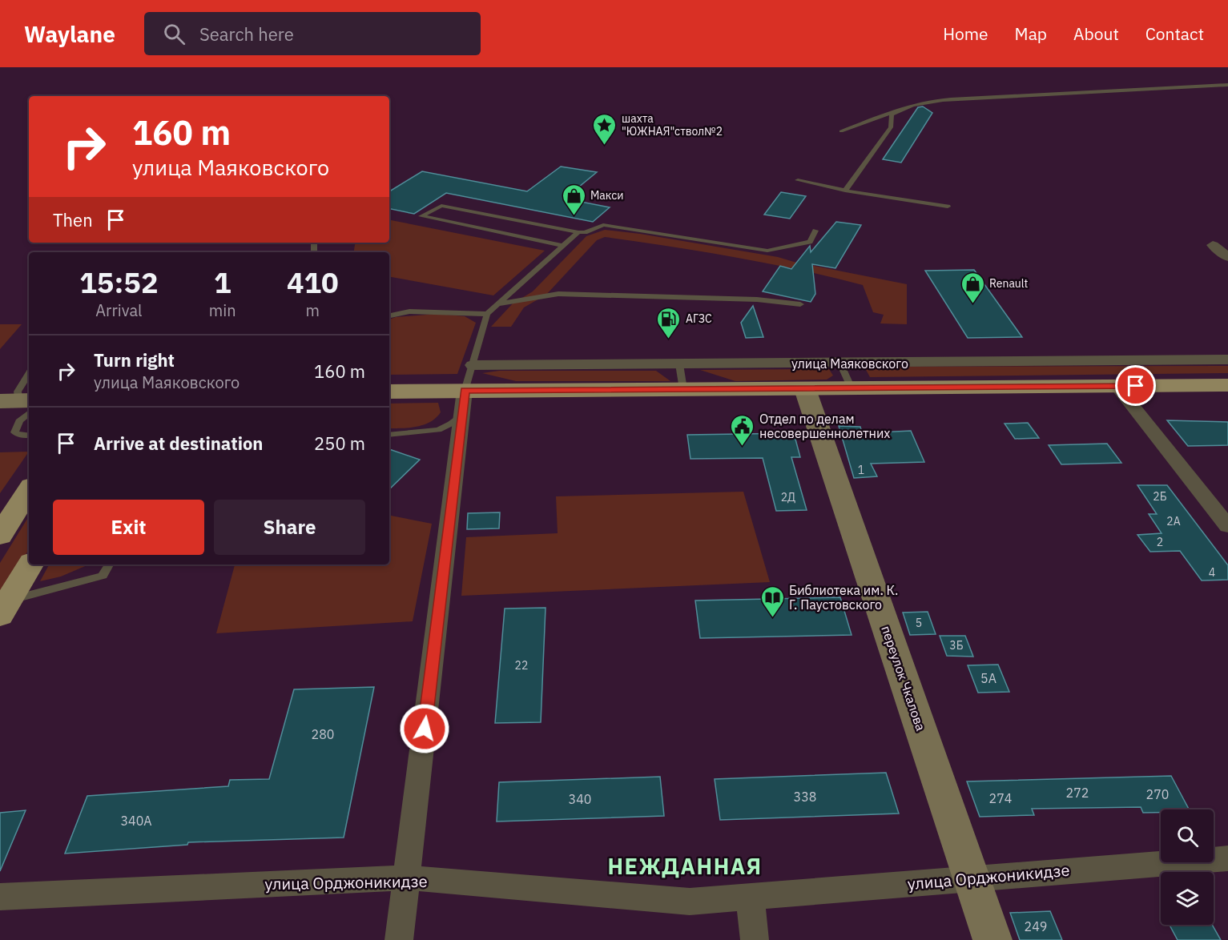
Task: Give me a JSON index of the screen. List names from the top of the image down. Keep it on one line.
{"streets":{"main road":["улица Маяковского"],"street":["переулок Чкалова","улица Орджоникидзе"]},"crossings":[["улица Маяковского","переулок Чкалова"],["переулок Чкалова","улица Орджоникидзе"]],"districts":["НЕЖДАННАЯ"],"places":{"place":["шахта \"ЮЖНАЯ\"ствол№2"],"shop":["Макси","Renault"],"fuel station":["АГЗС"],"public building":["Отдел по делам несовершеннолетних"],"library":["Библиотека им. К. Г. Паустовского"]},"house_numbers":["1","2Б","2Д","2А","2","4","5","3Б","22","5А","280","272","270","338","274","340","340А","249"],"page":{"header":"Waylane","search":"Search here","nav":["Home","Map","About","Contact"],"turn":["160 m","улица Маяковского"],"then":"Then","eta":["15:52","Arrival","1","min","410","m"],"list":[{"name":"Turn right","note":"улица Маяковского","value":"160 m"},{"name":"Arrive at destination","value":"250 m"}],"buttons":["Exit","Share"]}}
